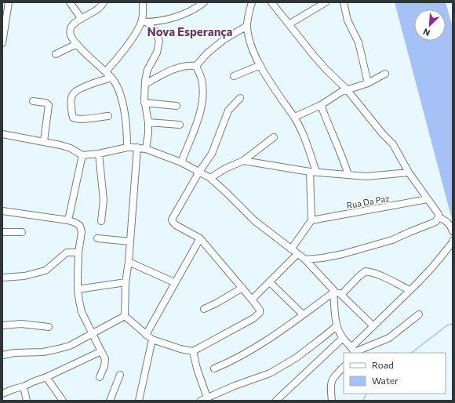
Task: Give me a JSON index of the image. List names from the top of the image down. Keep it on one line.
{"streets":{"street":["Rua Da Paz"]},"districts":["Nova Esperança"],"legend":["Road","Water"],"north":"bottom left"}
